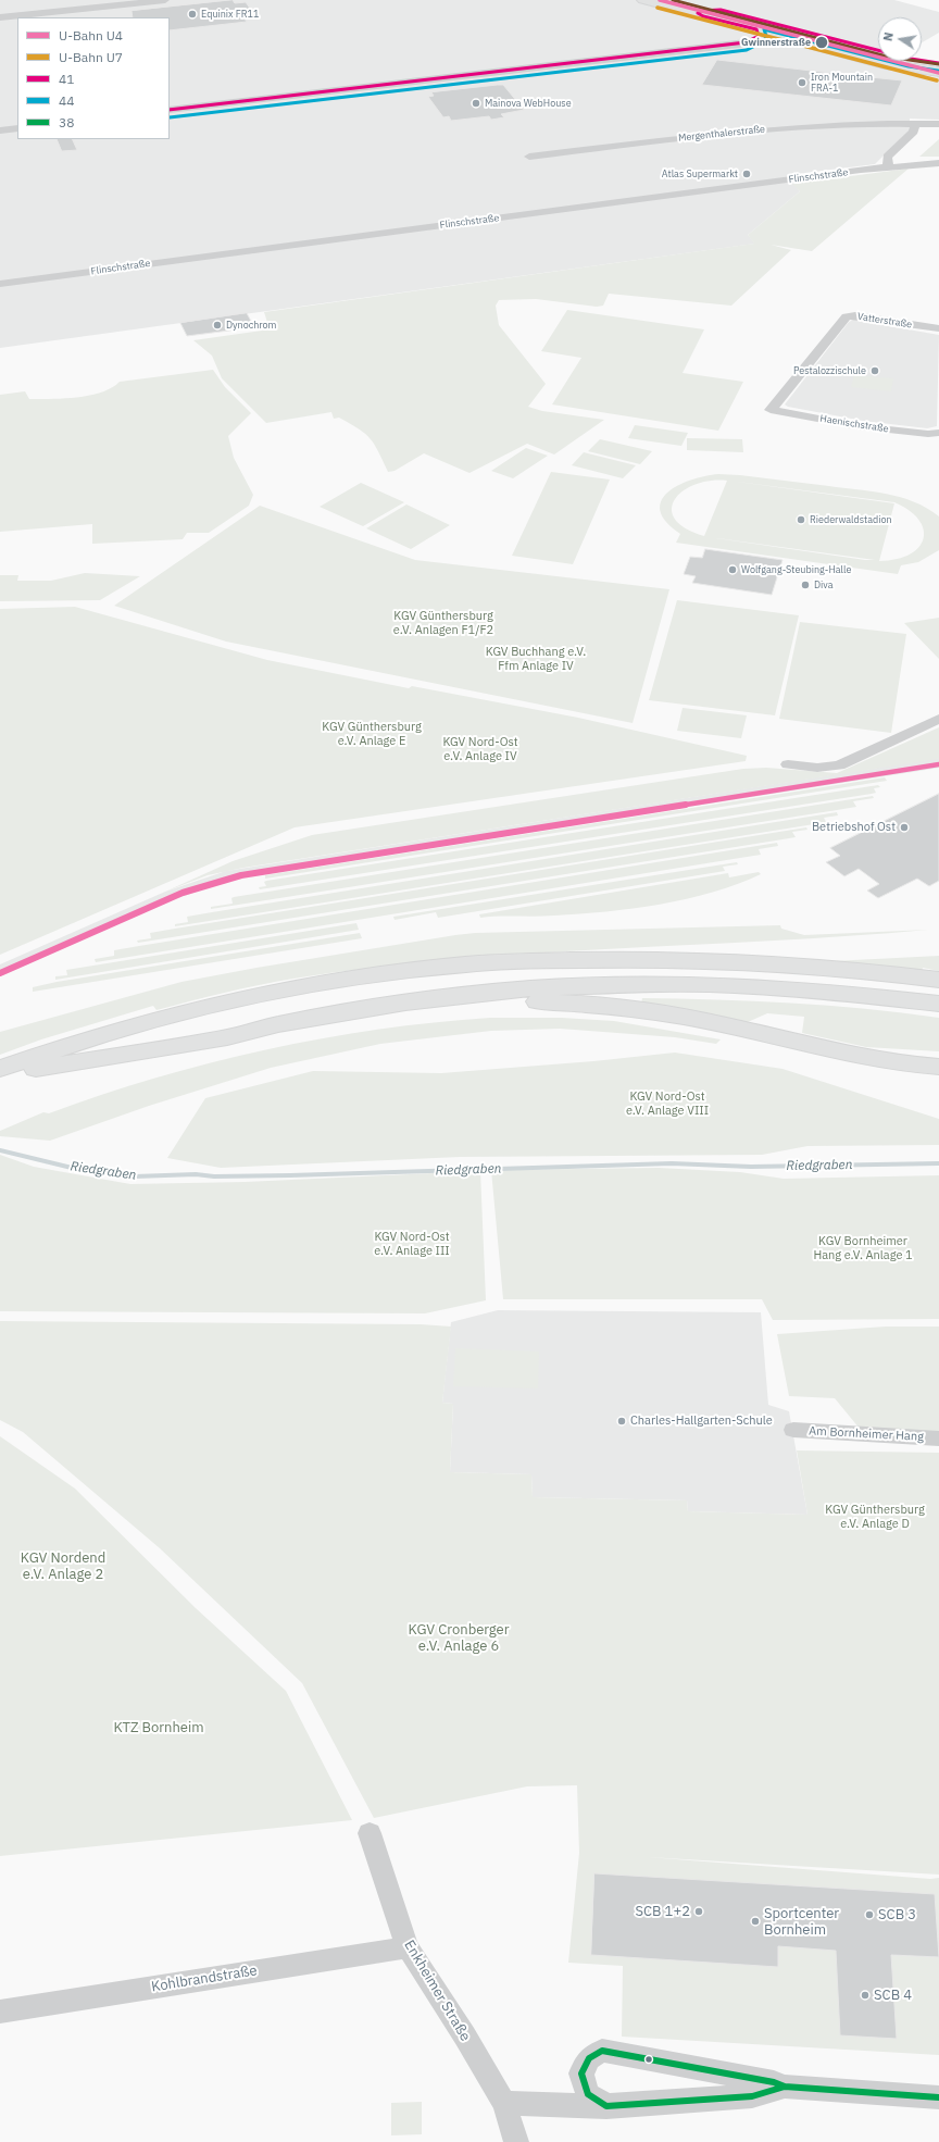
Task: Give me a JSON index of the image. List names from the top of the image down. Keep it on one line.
{"streets":{"street":["Mergenthalerstraße","Flinschstraße","Vatterstraße","Haenischstraße","Am Bornheimer Hang","Kohlbrandstraße","Enkheimer Straße"]},"crossings":[["Vatterstraße","Haenischstraße"],["Kohlbrandstraße","Enkheimer Straße"]],"water":["Riedgraben"],"parks":["KGV Günthersburg e.V. Anlagen F1/F2","KGV Buchhang e.V. Ffm Anlage IV","KGV Günthersburg e.V. Anlage E","KGV Nord-Ost e.V. Anlage IV","KGV Nord-Ost e.V. Anlage VIII","KGV Nord-Ost e.V. Anlage III","KGV Bornheimer Hang e.V. Anlage 1","KGV Günthersburg e.V. Anlage D","KGV Nordend e.V. Anlage 2","KGV Cronberger e.V. Anlage 6","KTZ Bornheim"],"places":["Equinix FR11","Gwinnerstraße","Iron Mountain FRA-1","Mainova WebHouse","Atlas Supermarkt","Dynochrom","Pestalozzischule","Riederwaldstadion","Wolfgang-Steubing-Halle","Diva","Betriebshof Ost","Charles-Hallgarten-Schule","SCB 1+2","SCB 3","Sportcenter Bornheim","SCB 4"],"lines":["metro line U4","metro line U7","transit line 41","transit line 44","transit line 38"],"legend":["U-Bahn U4","U-Bahn U7","41","44","38"],"north":"left"}
